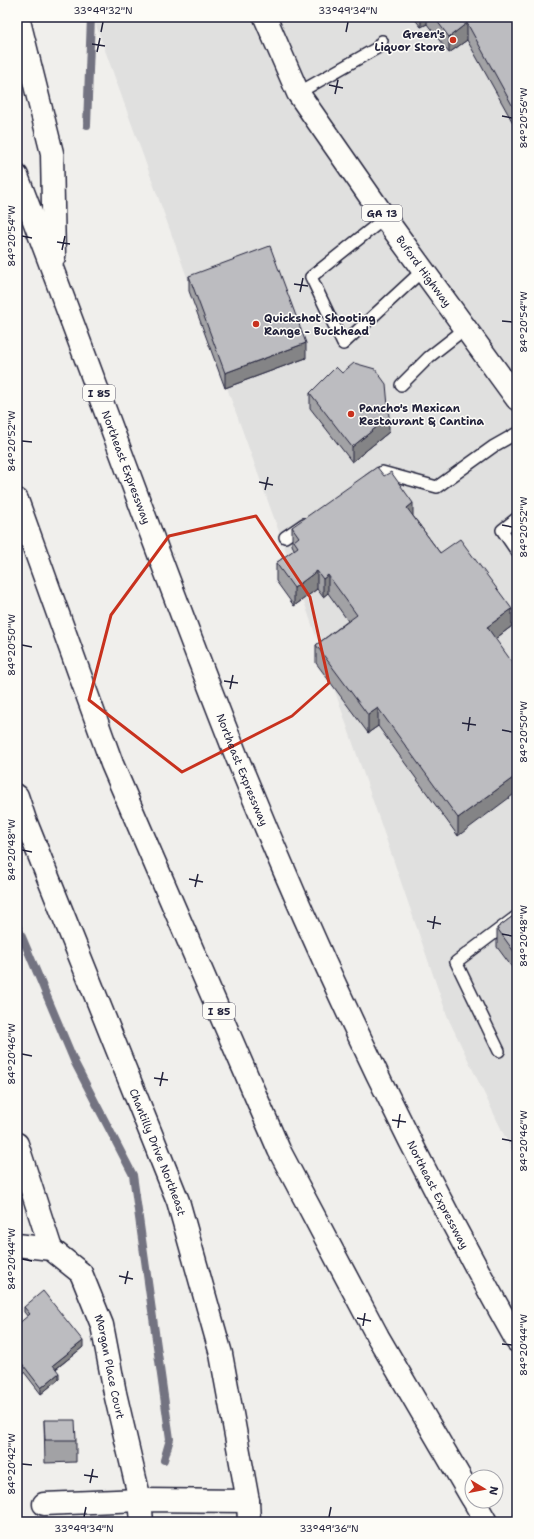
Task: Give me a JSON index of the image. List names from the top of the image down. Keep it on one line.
{"streets":{"main road":["GA 13","Buford Highway","I 85","Northeast Expressway","Chantilly Drive Northeast","Morgan Place Court"]},"places":["Green's Liquor Store","Quickshot Shooting Range - Buckhead","Pancho's Mexican Restaurant & Cantina"],"north":"right","coordinates":["33°49'32\"N","33°49'34\"N","84°20'56\"W","84°20'54\"W","84°20'52\"W","84°20'50\"W","84°20'48\"W","84°20'46\"W","84°20'44\"W","84°20'42\"W","33°49'36\"N"]}
